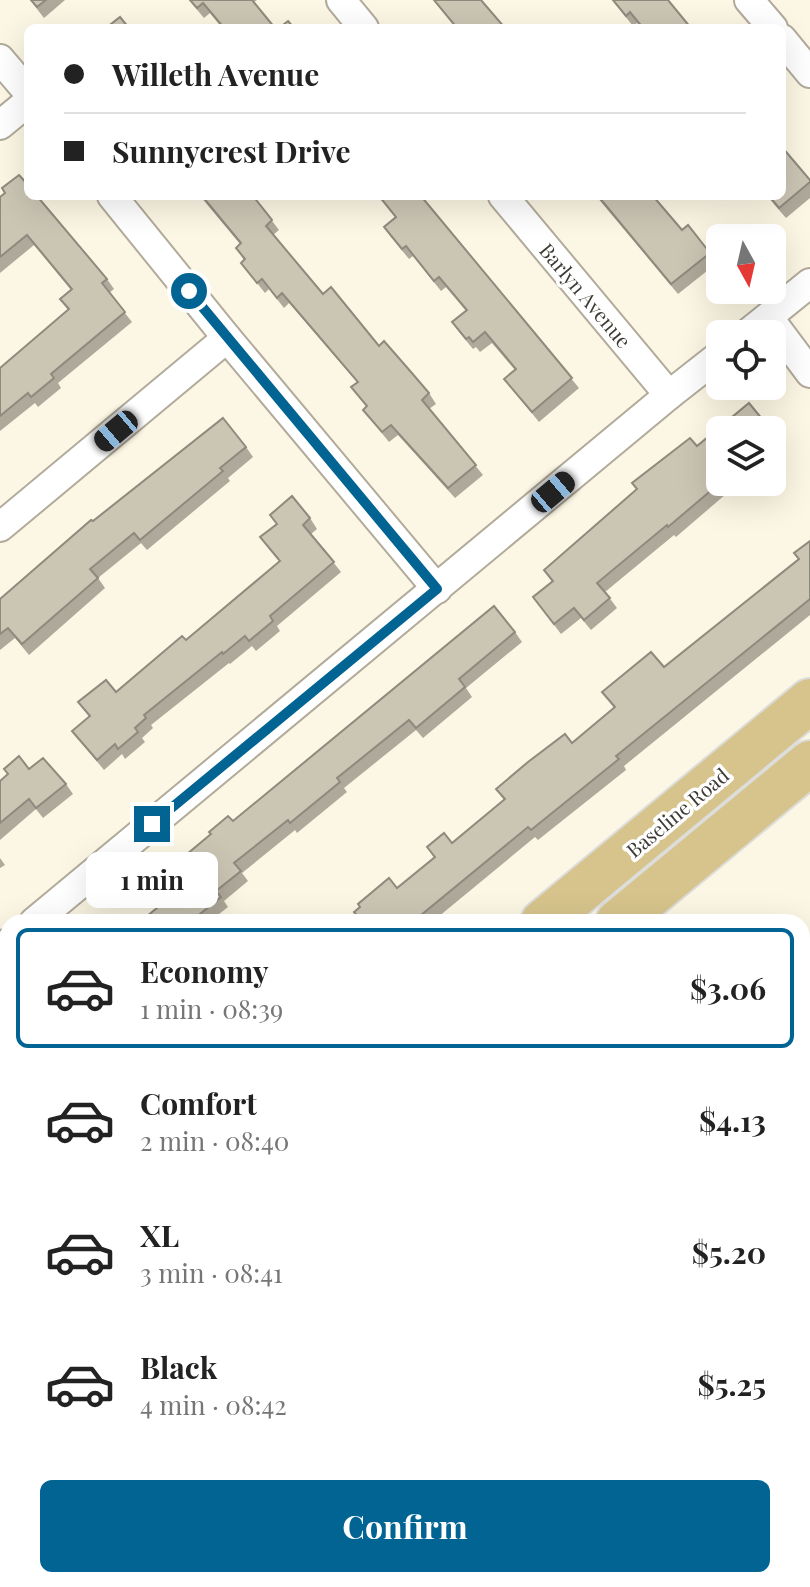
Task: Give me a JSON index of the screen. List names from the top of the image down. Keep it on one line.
{"streets":{"main road":["Baseline Road"],"street":["Barlyn Avenue"]},"north":"bottom","page":{"banner":["Willeth Avenue","Sunnycrest Drive"],"bubble":"1 min","list":[{"name":"Economy","note":"1 min · 08:39","value":"$3.06"},{"name":"Comfort","note":"2 min · 08:40","value":"$4.13"},{"name":"XL","note":"3 min · 08:41","value":"$5.20"},{"name":"Black","note":"4 min · 08:42","value":"$5.25"}],"buttons":"Confirm"}}
